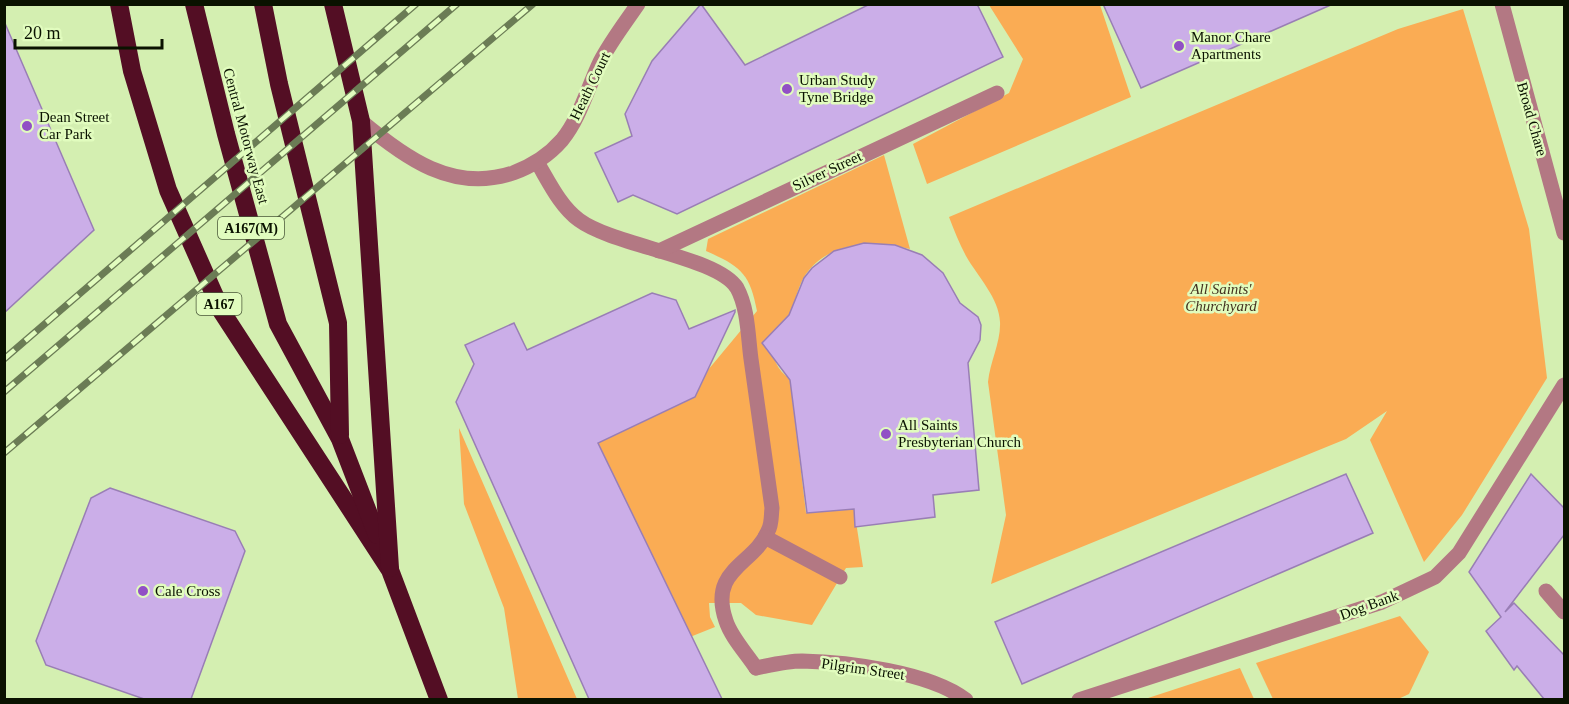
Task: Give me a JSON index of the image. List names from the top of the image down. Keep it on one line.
{"streets":{"highway":["Central Motorway East","A167(M)","A167"],"street":["Heath Court","Broad Chare","Silver Street","Dog Bank","Pilgrim Street"]},"crossings":[["Central Motorway East","A167"]],"parks":["All Saints' Churchyard"],"places":["Manor Chare Apartments","Urban Study Tyne Bridge","Dean Street Car Park","All Saints Presbyterian Church","Cale Cross"],"scale_bar":"20 m"}
